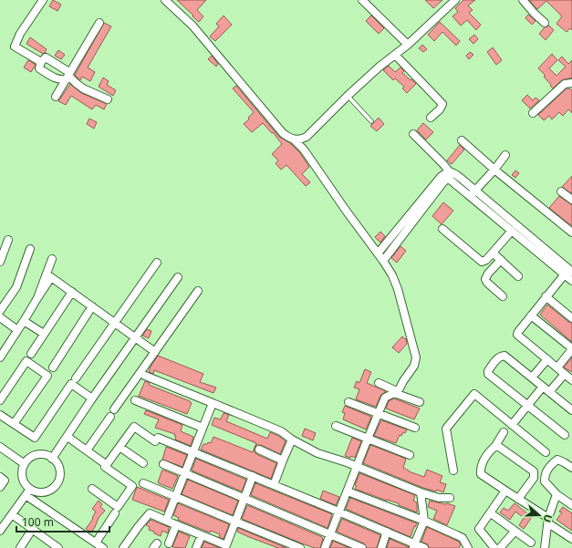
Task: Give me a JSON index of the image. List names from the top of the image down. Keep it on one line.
{"scale_bar":"100 m","north":"right"}
